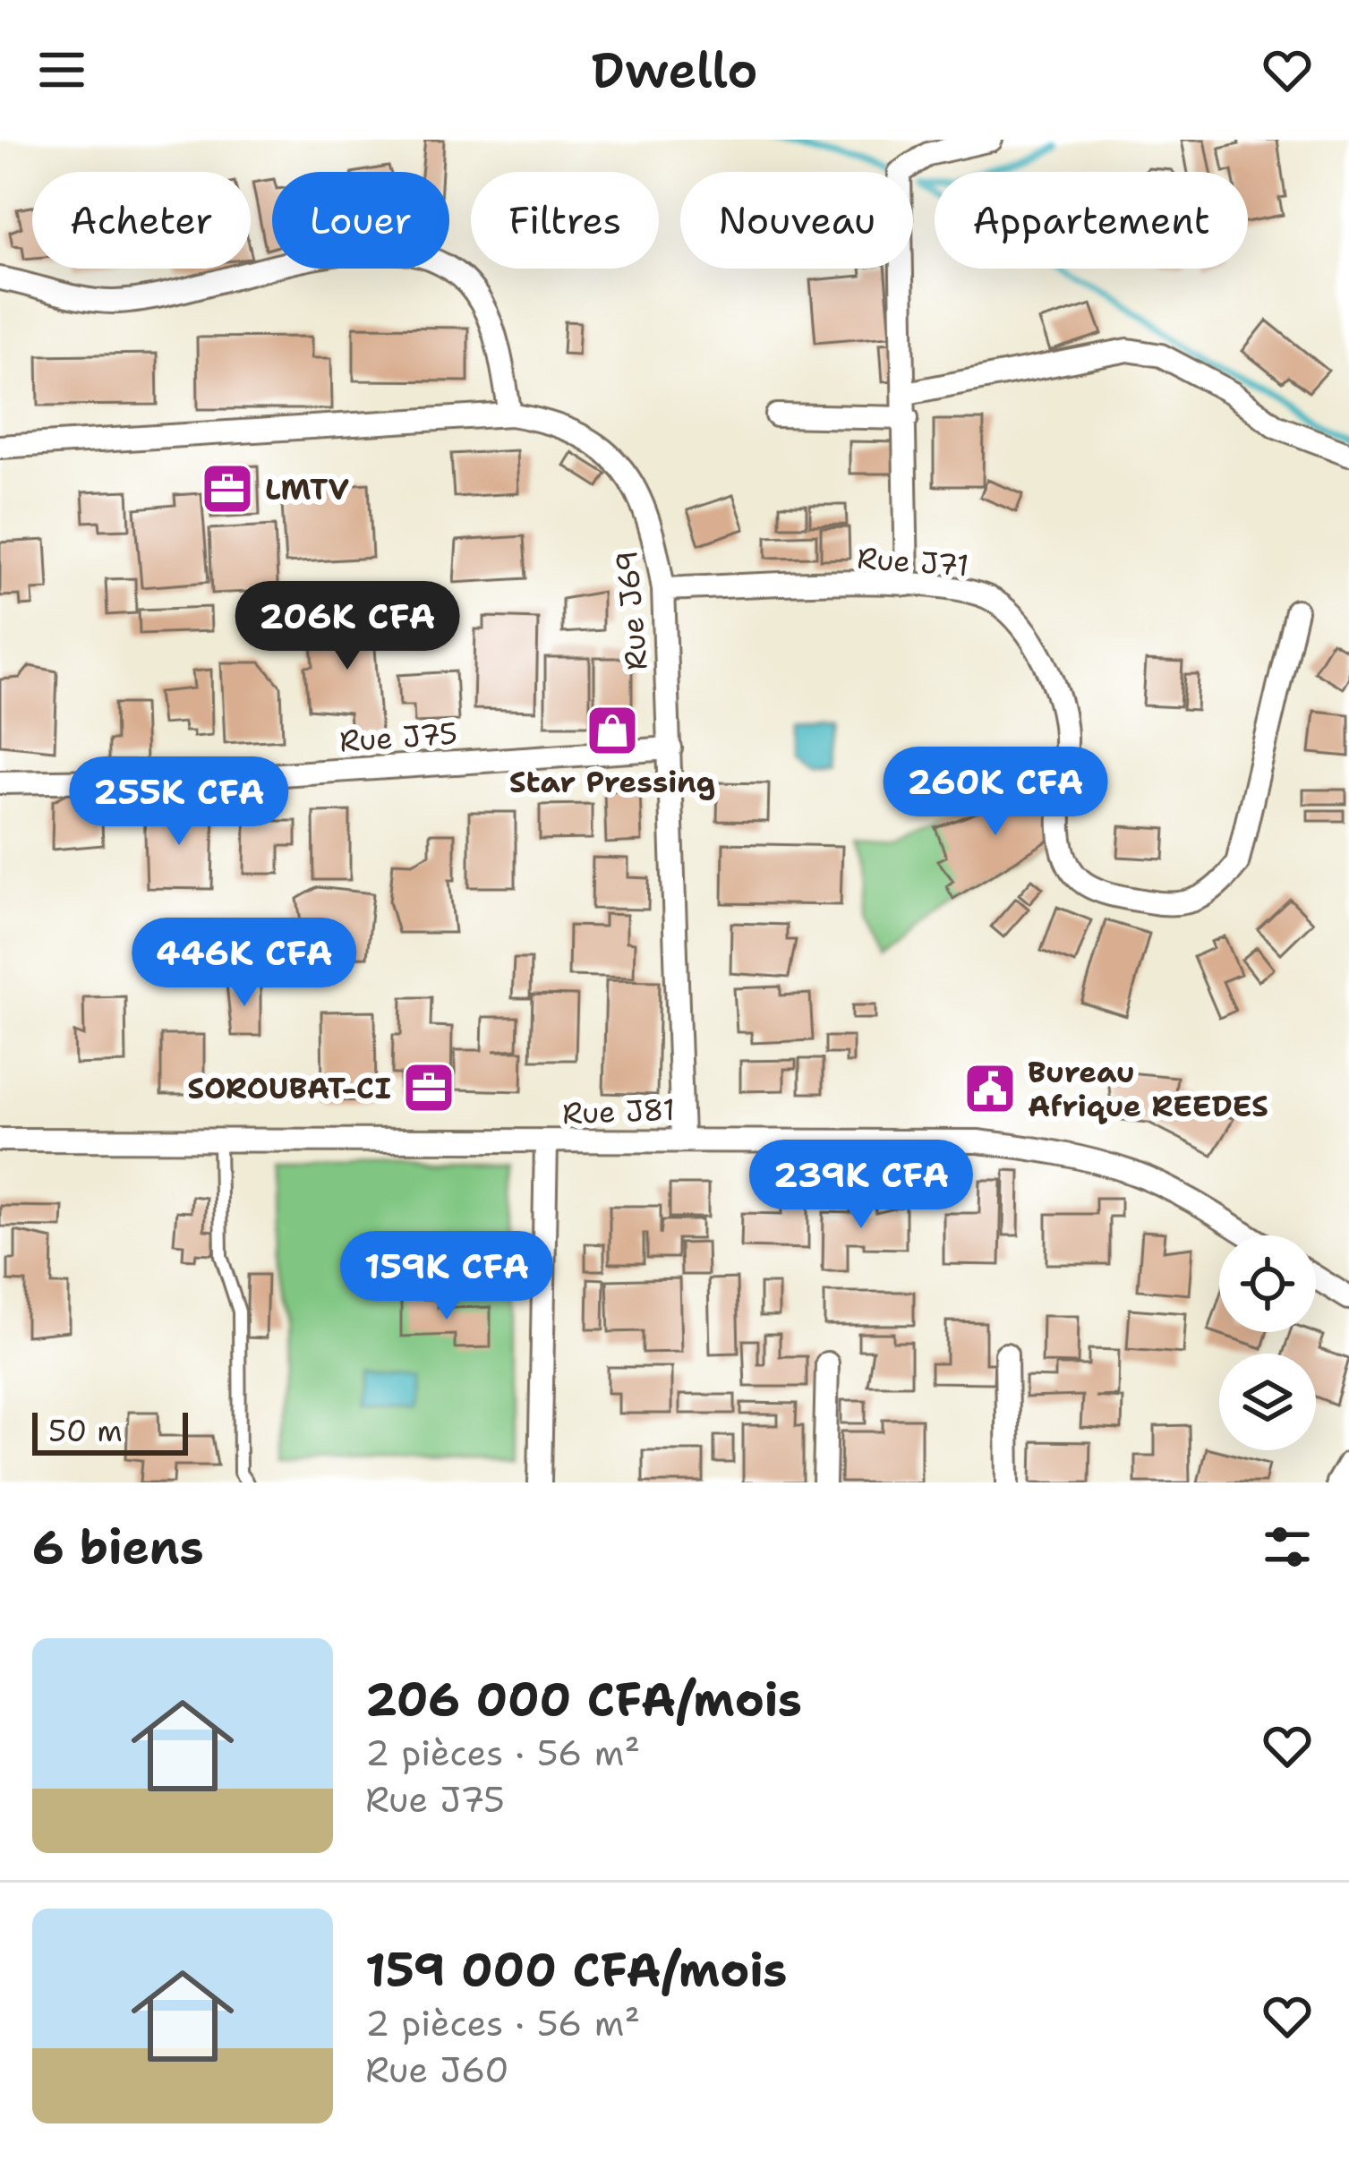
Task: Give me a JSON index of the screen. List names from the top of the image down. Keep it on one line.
{"streets":{"street":["Rue J71","Rue J69","Rue J75","Rue J81"]},"crossings":[["Rue J71","Rue J69"],["Rue J69","Rue J75"],["Rue J69","Rue J81"]],"places":{"office":["LMTV","SOROUBAT-CI"],"shop":["Star Pressing"],"public building":["Bureau Afrique REEDES"]},"scale_bar":"50 m","page":{"header":"Dwello","chip":["Acheter","Louer","Filtres","Nouveau","Appartement"],"price":["206K CFA","260K CFA","255K CFA","446K CFA","239K CFA","159K CFA"],"scale":"50 m","heading":"6 biens","list":[{"name":"206 000 CFA/mois","note":"2 pièces · 56 m² · Rue J75"},{"name":"159 000 CFA/mois","note":"2 pièces · 56 m² · Rue J60"}]}}
